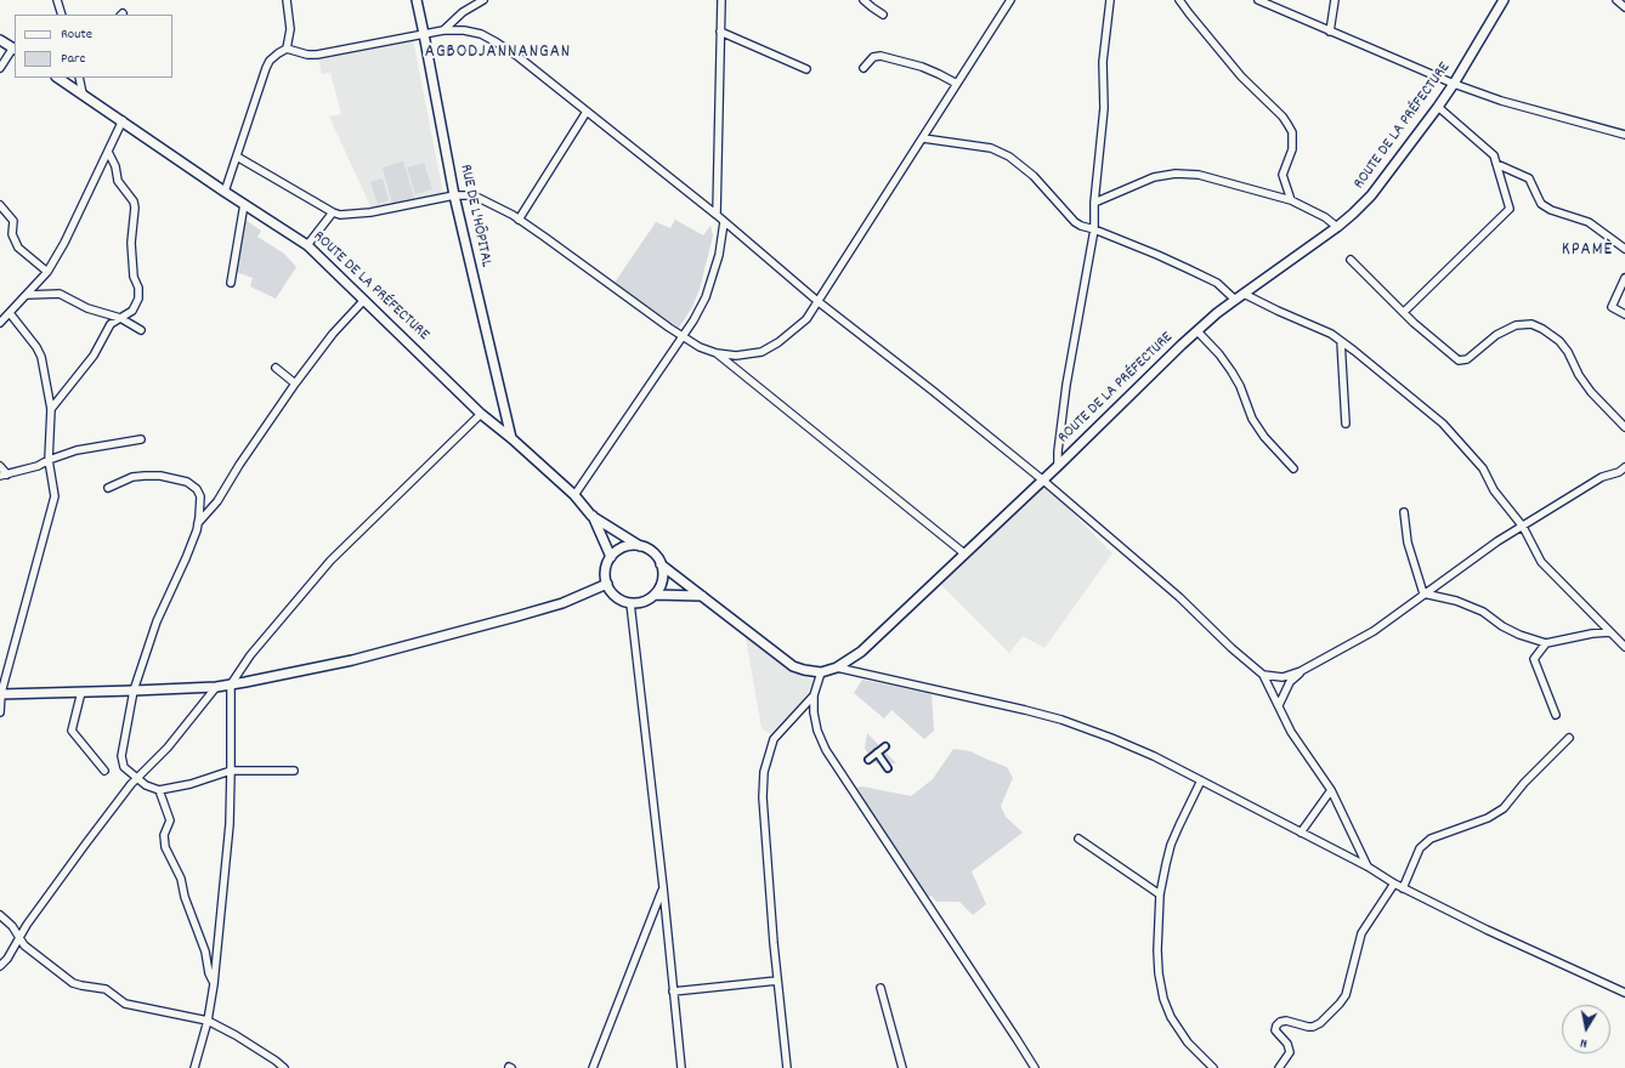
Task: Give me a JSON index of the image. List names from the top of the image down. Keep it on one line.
{"streets":{"street":["ROUTE DE LA PRÉFECTURE","RUE DE L'HÔPITAL"]},"crossings":[["ROUTE DE LA PRÉFECTURE","RUE DE L'HÔPITAL"]],"districts":["AGBODJANNANGAN","KPAMÈ"],"legend":["Route","Parc"],"north":"bottom"}
